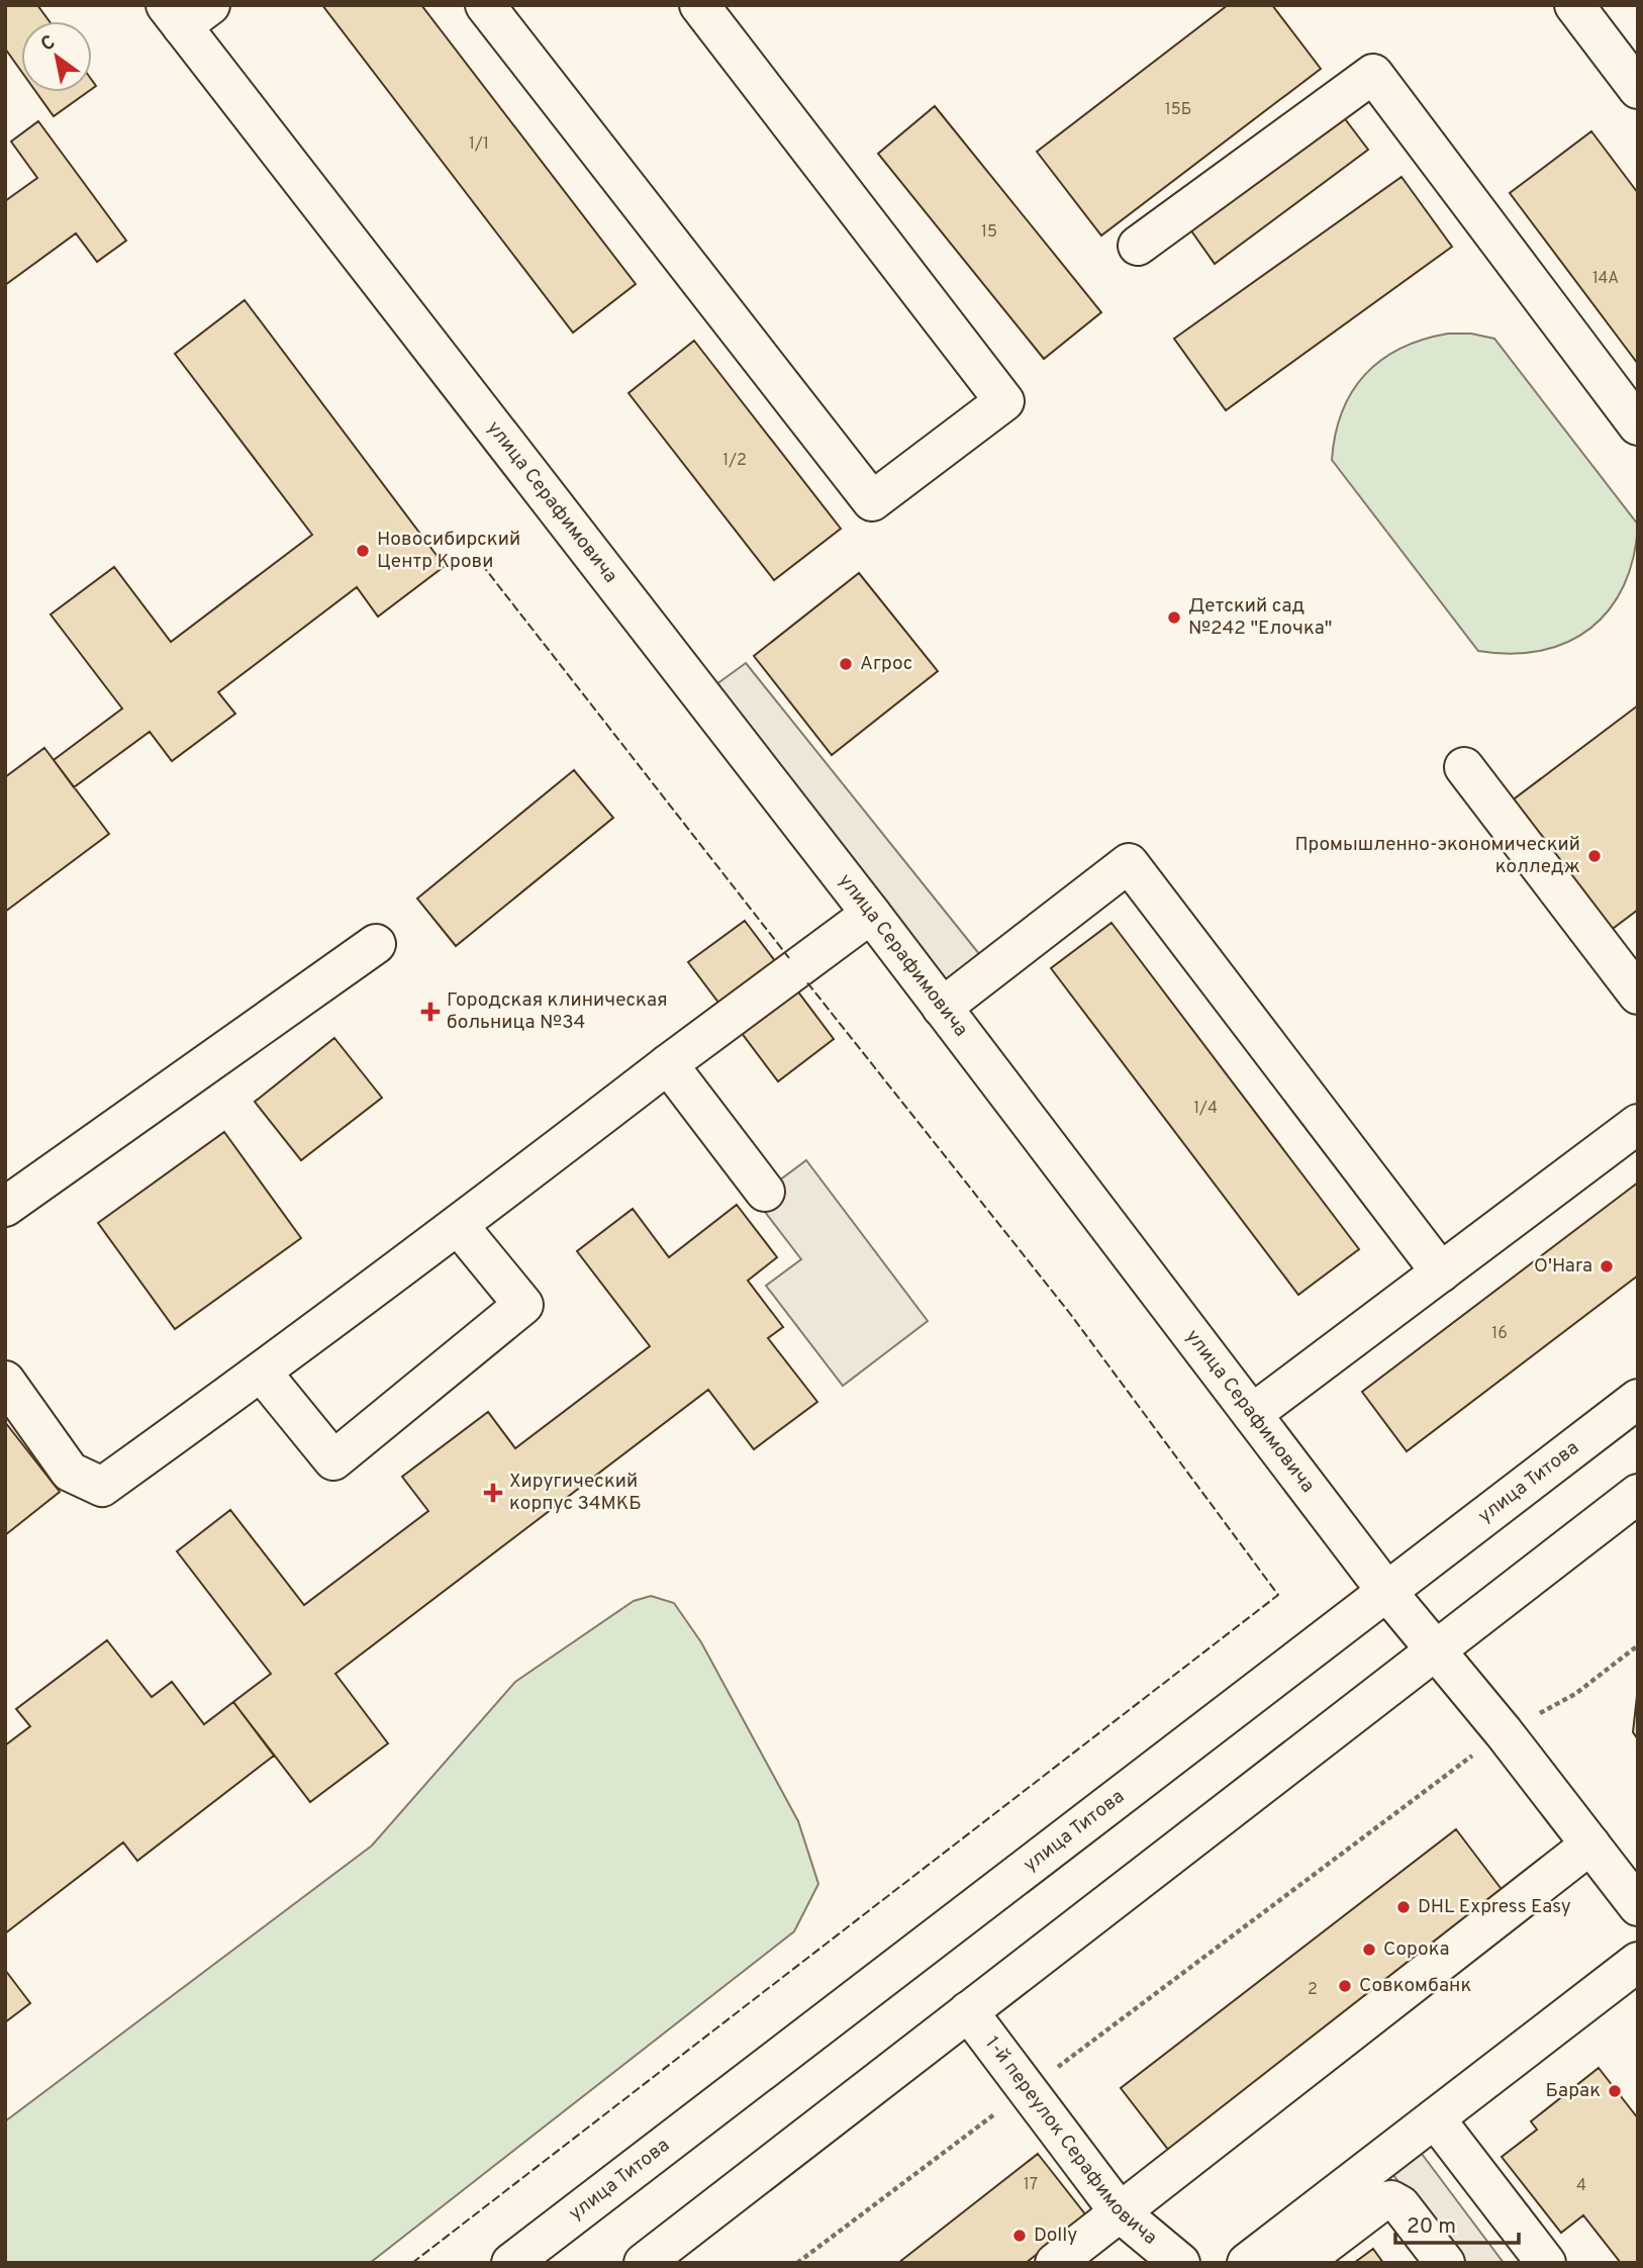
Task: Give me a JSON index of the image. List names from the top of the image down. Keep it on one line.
{"streets":{"street":["улица Серафимовича","улица Титова","1-й переулок Серафимовича"]},"crossings":[["улица Серафимовича","улица Титова"]],"places":{"other":["Новосибирский Центр Крови","Детский сад №242 \"Елочка\"","Агрос","Промышленно-экономический колледж","O'Hara","DHL Express Easy","Сорока","Совкомбанк","Барак","Dolly"],"health":["Городская клиническая больница №34","Хиругический корпус 34МКБ"]},"house_numbers":["15Б","1/1","15","14А","1/2","1/4","16","2","17","4"],"scale_bar":"20 m","north":"top left"}
